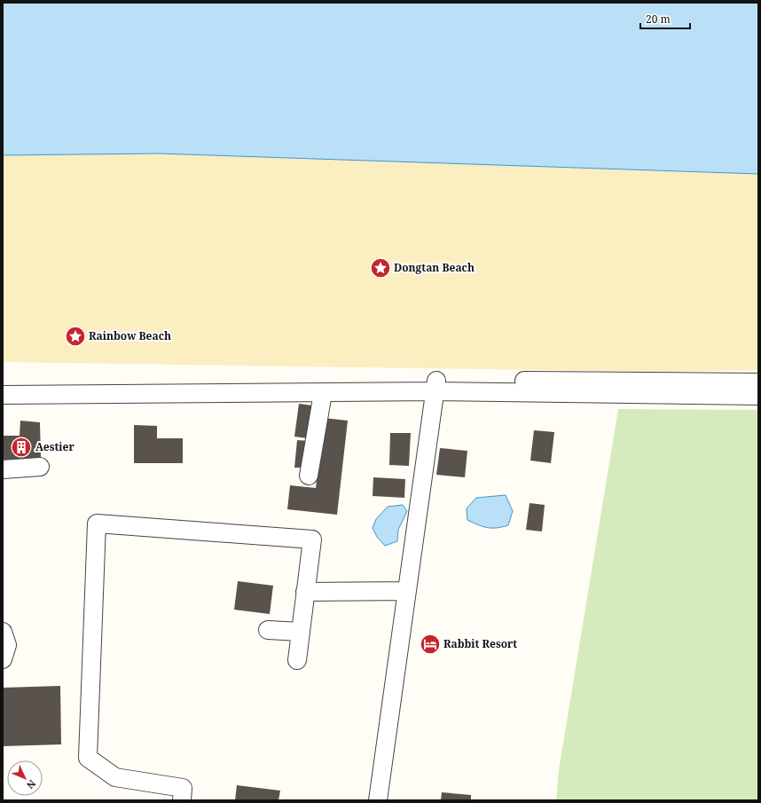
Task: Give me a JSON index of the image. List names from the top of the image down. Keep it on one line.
{"places":{"place":["Dongtan Beach","Rainbow Beach"],"building":["Aestier"],"hotel":["Rabbit Resort"]},"scale_bar":"20 m","north":"bottom right"}
